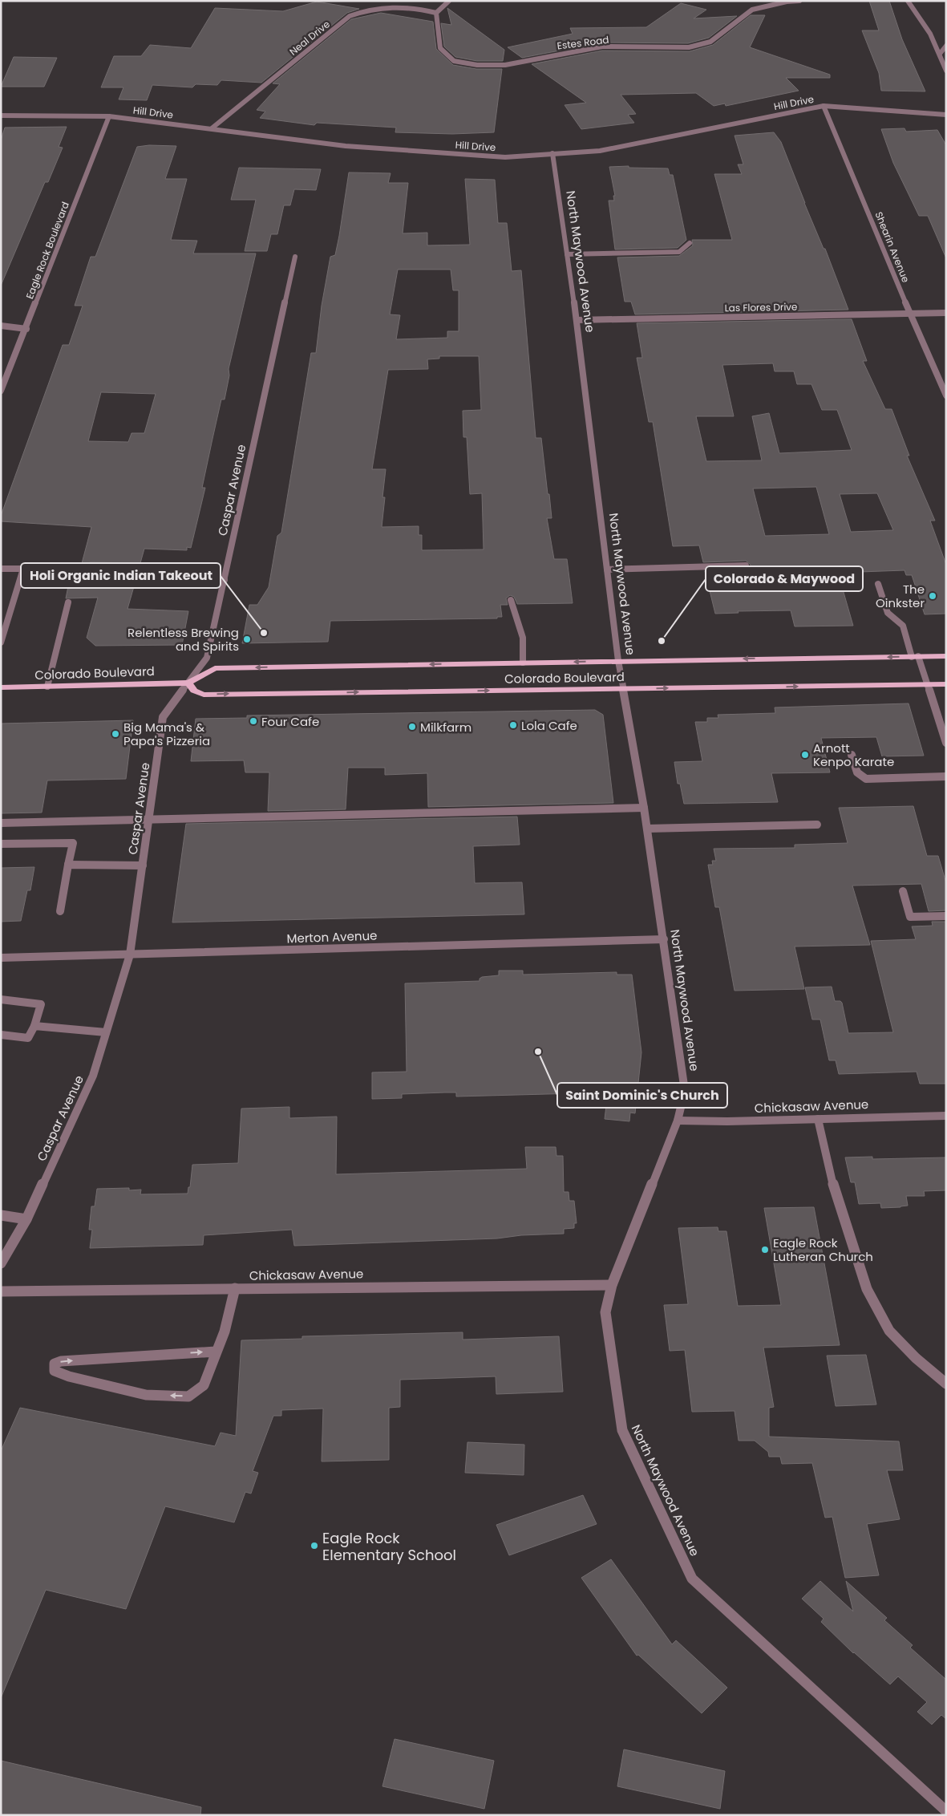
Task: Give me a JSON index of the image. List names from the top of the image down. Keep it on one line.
{"streets":{"main road":["Colorado Boulevard"],"street":["Neal Drive","Estes Road","Hill Drive","Shearin Avenue","Eagle Rock Boulevard","North Maywood Avenue","Las Flores Drive","Caspar Avenue","Merton Avenue","Chickasaw Avenue"]},"crossings":[["Neal Drive","Estes Road"],["Neal Drive","Hill Drive"],["Hill Drive","Shearin Avenue"],["Hill Drive","Eagle Rock Boulevard"],["Hill Drive","North Maywood Avenue"],["Shearin Avenue","Las Flores Drive"],["North Maywood Avenue","Las Flores Drive"],["North Maywood Avenue","Colorado Boulevard"],["North Maywood Avenue","Merton Avenue"],["North Maywood Avenue","Chickasaw Avenue"],["Caspar Avenue","Colorado Boulevard"],["Caspar Avenue","Merton Avenue"]],"places":["The Oinkster","Holi Organic Indian Takeout","Relentless Brewing and Spirits","Colorado & Maywood","Four Cafe","Lola Cafe","Milkfarm","Big Mama's & Papa's Pizzeria","Arnott Kenpo Karate","Saint Dominic's Church","Eagle Rock Lutheran Church","Eagle Rock Elementary School"]}
